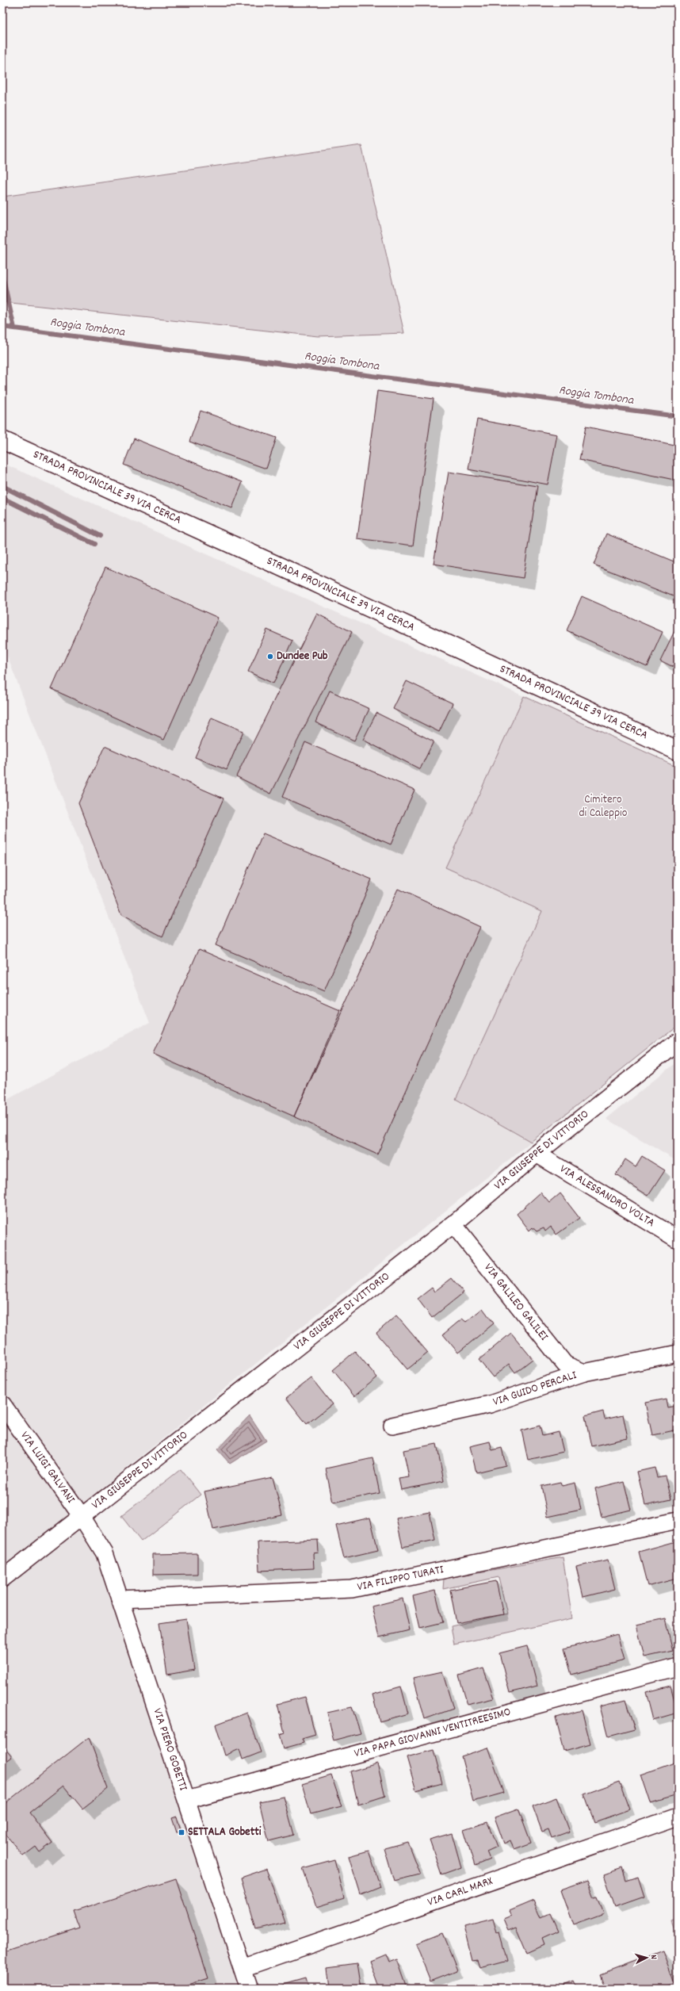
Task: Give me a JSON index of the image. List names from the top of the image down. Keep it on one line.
{"streets":{"main road":["STRADA PROVINCIALE 39 VIA CERCA"],"street":["VIA GIUSEPPE DI VITTORIO","VIA ALESSANDRO VOLTA","VIA GALILEO GALILEI","VIA GUIDO PERCALI","VIA LUIGI GALVANI","VIA FILIPPO TURATI","VIA PAPA GIOVANNI VENTITREESIMO","VIA PIERO GOBETTI","VIA CARL MARX"]},"crossings":[["VIA GIUSEPPE DI VITTORIO","VIA ALESSANDRO VOLTA"],["VIA GIUSEPPE DI VITTORIO","VIA GALILEO GALILEI"],["VIA GIUSEPPE DI VITTORIO","VIA LUIGI GALVANI"],["VIA GIUSEPPE DI VITTORIO","VIA PIERO GOBETTI"],["VIA GALILEO GALILEI","VIA GUIDO PERCALI"],["VIA LUIGI GALVANI","VIA PIERO GOBETTI"],["VIA FILIPPO TURATI","VIA PIERO GOBETTI"],["VIA PAPA GIOVANNI VENTITREESIMO","VIA PIERO GOBETTI"],["VIA PIERO GOBETTI","VIA CARL MARX"]],"water":["Roggia Tombona"],"parks":["Cimitero di Caleppio"],"places":{"other":["Dundee Pub"],"transit":["SETTALA Gobetti"]},"north":"right"}
